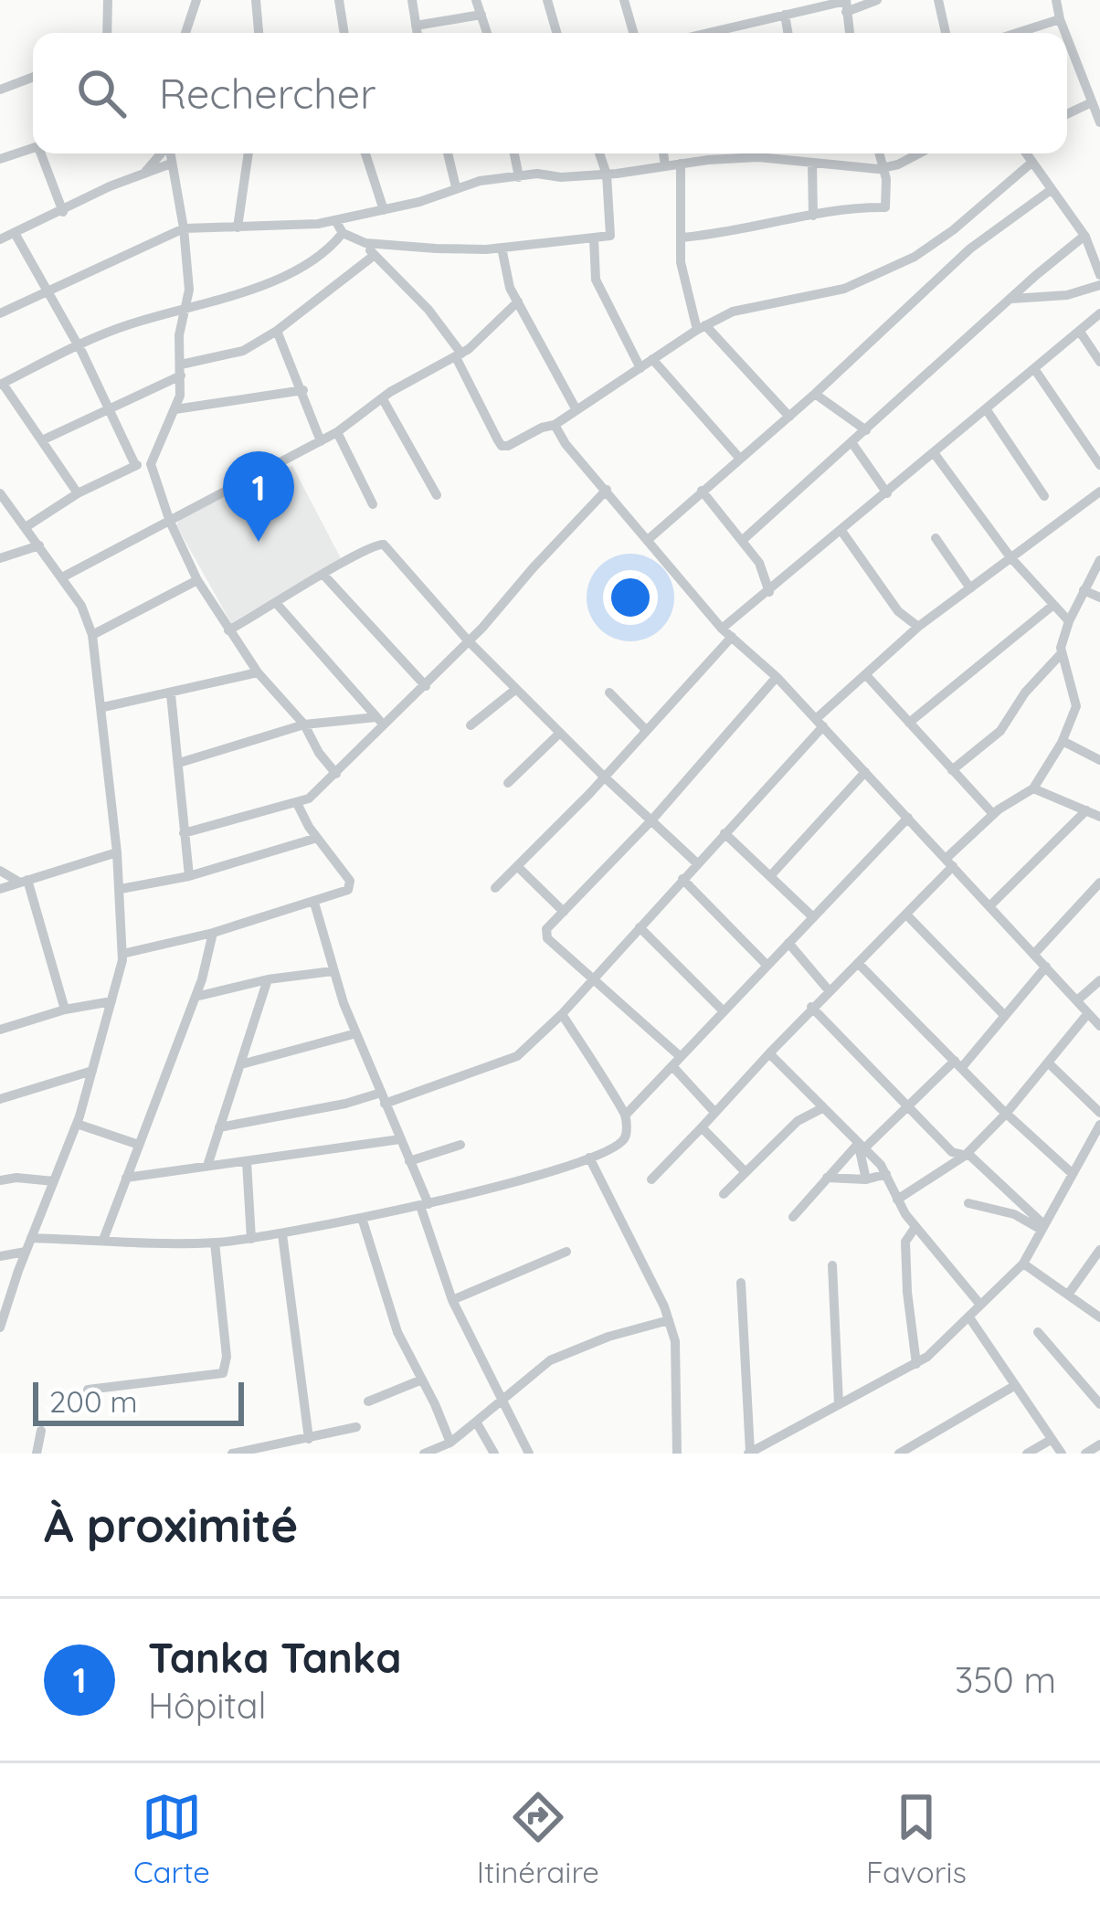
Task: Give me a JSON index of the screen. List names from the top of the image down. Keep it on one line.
{"scale_bar":"200 m","page":{"search":"Rechercher","pins":"1","scale":"200 m","heading":"À proximité","list":[{"mark":"1","name":"Tanka Tanka","note":"Hôpital","value":"350 m"}],"nav":["Carte","Itinéraire","Favoris"]}}
